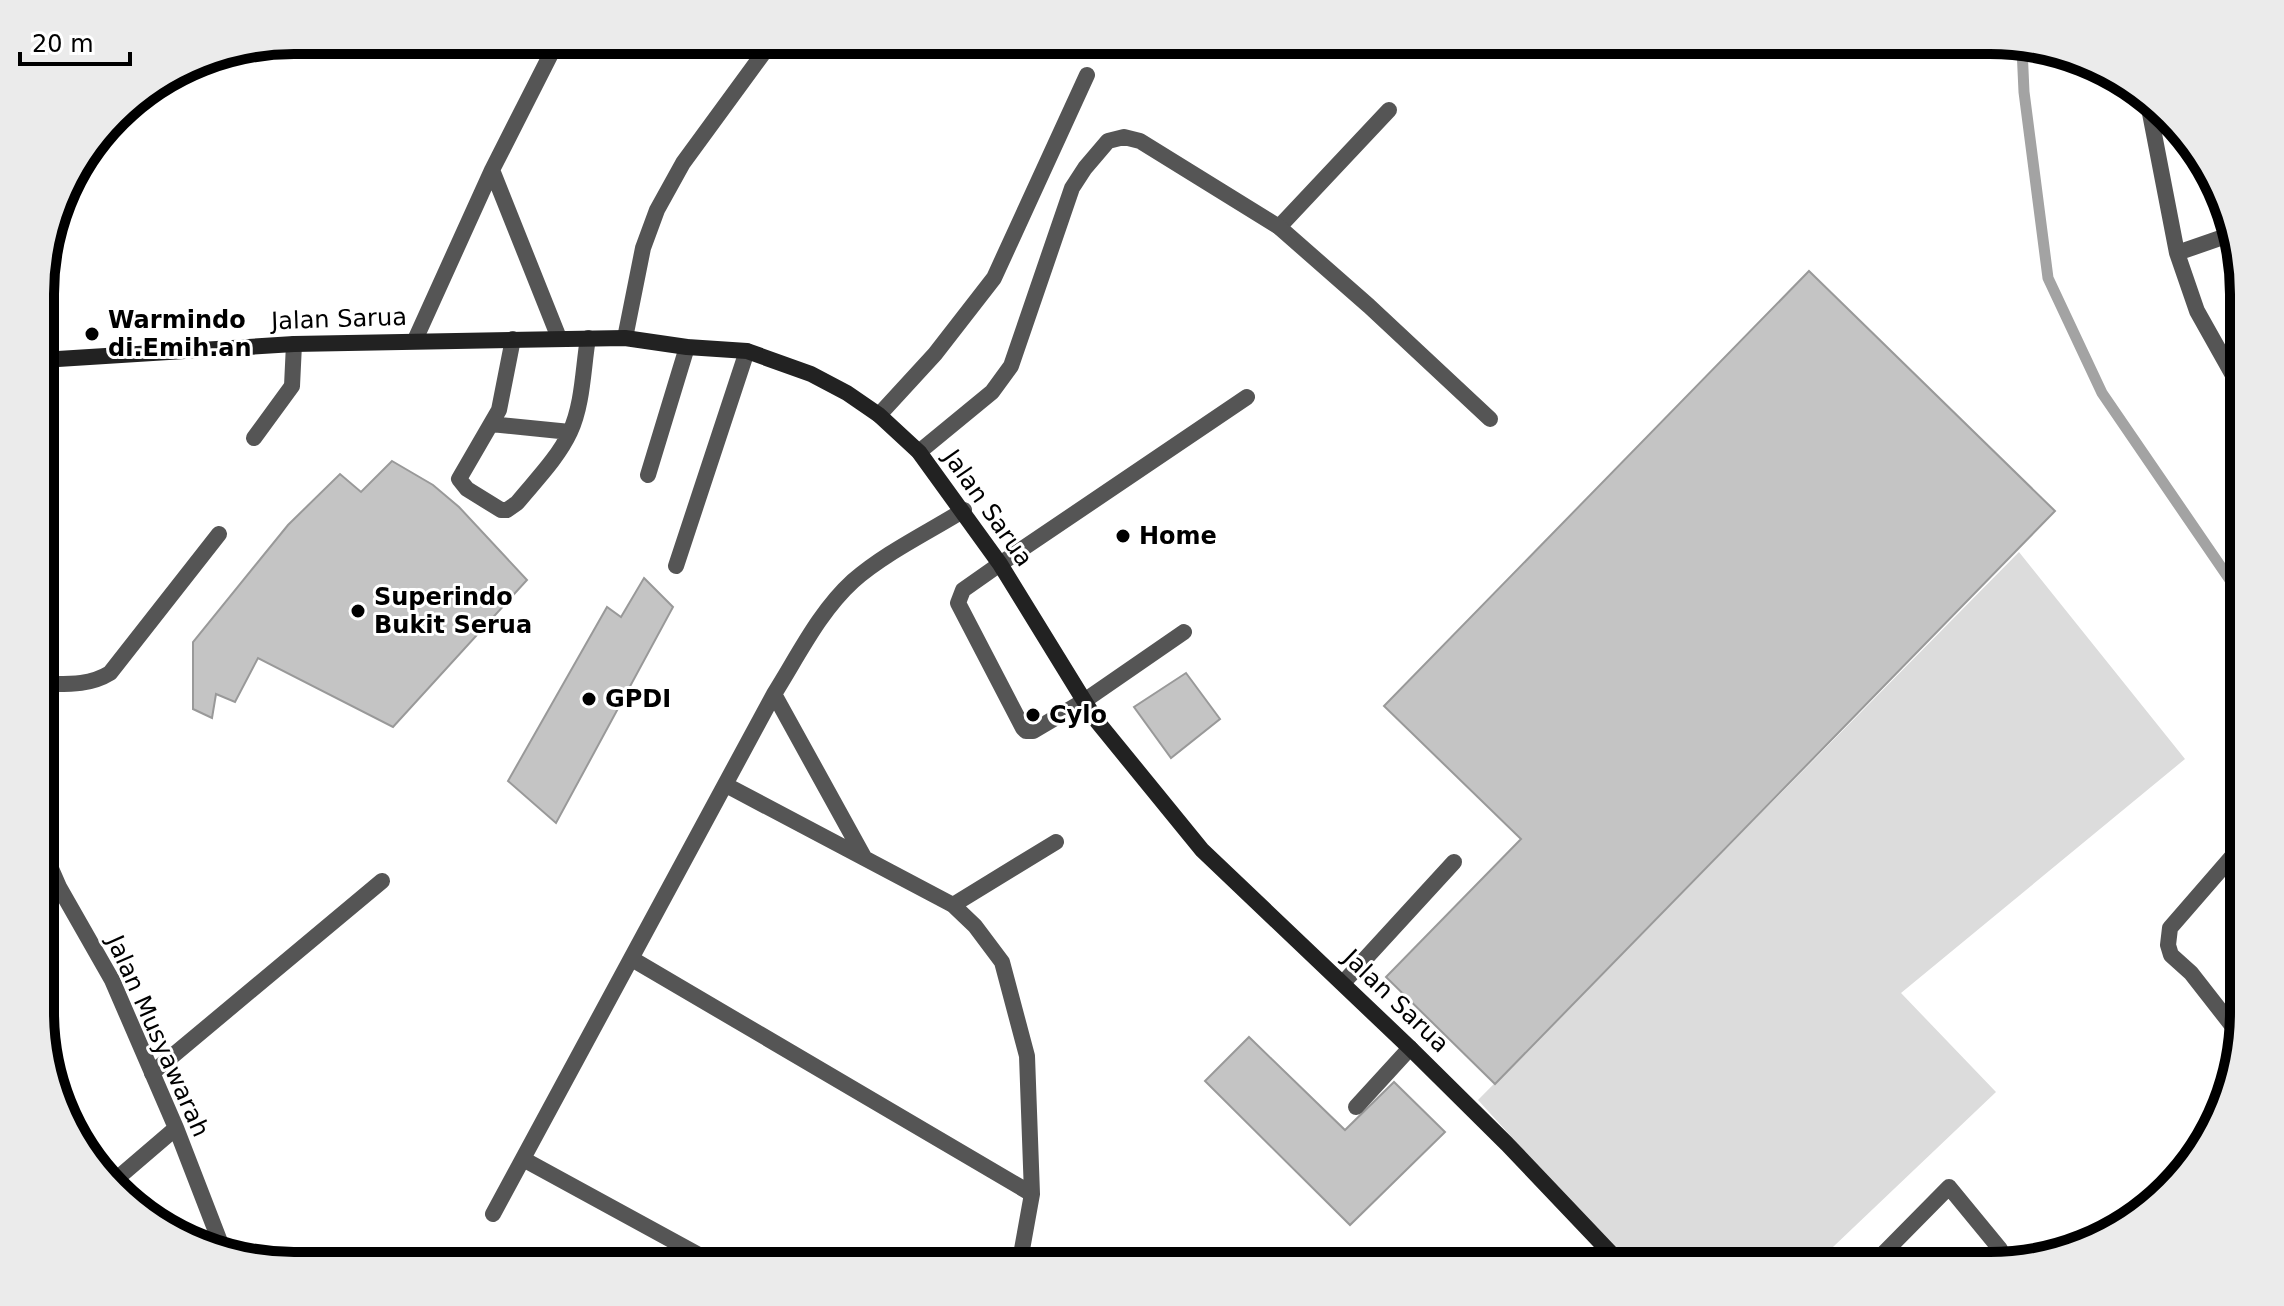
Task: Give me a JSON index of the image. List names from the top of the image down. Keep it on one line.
{"streets":{"main road":["Jalan Sarua"],"street":["Jalan Musyawarah"]},"places":["Warmindo di.Emih.an","Home","Superindo Bukit Serua","GPDI","Cylo"],"scale_bar":"20 m"}
